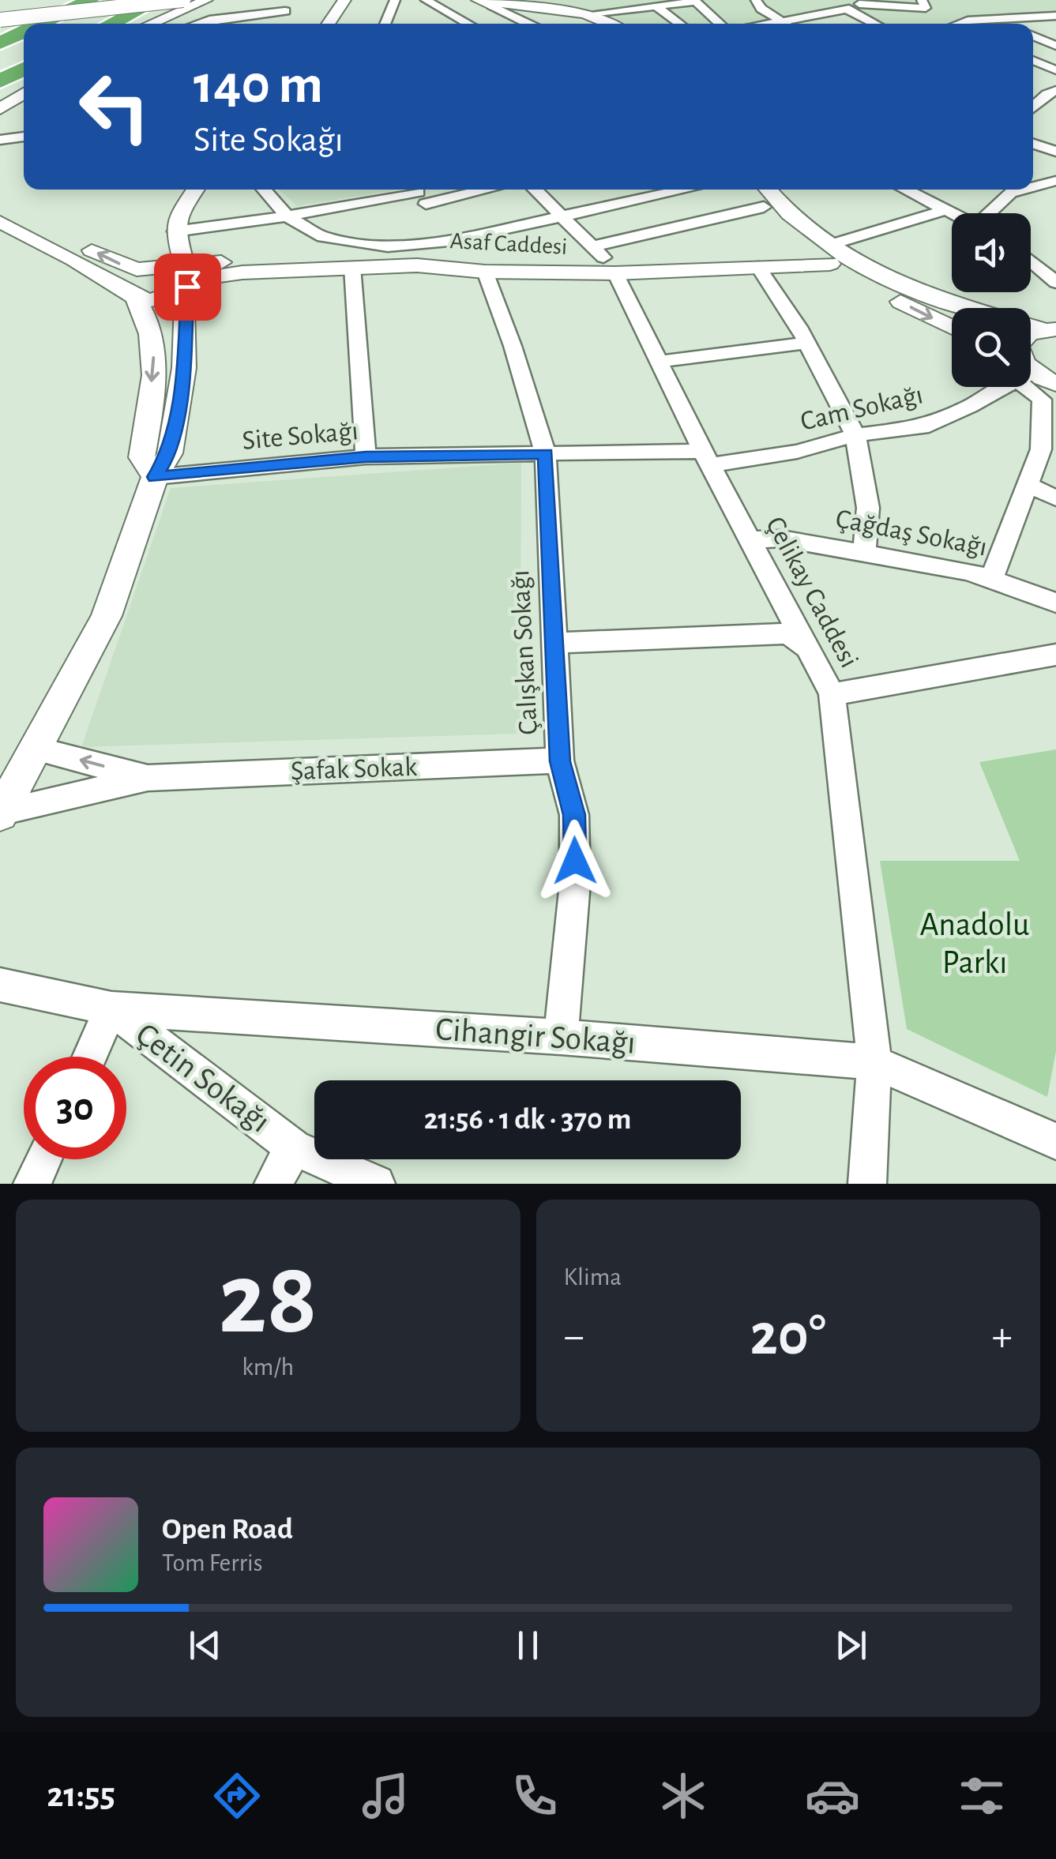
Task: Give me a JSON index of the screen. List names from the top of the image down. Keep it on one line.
{"streets":{"street":["Asaf Caddesi","Cam Sokağı","Site Sokağı","Çağdaş Sokağı","Çelikay Caddesi","Çalışkan Sokağı","Şafak Sokak","Cihangir Sokağı","Çetin Sokağı"]},"crossings":[["Asaf Caddesi","Çelikay Caddesi"],["Asaf Caddesi","Çalışkan Sokağı"],["Cam Sokağı","Site Sokağı"],["Cam Sokağı","Çelikay Caddesi"],["Cam Sokağı","Çalışkan Sokağı"],["Site Sokağı","Çalışkan Sokağı"],["Çağdaş Sokağı","Çelikay Caddesi"],["Çelikay Caddesi","Cihangir Sokağı"],["Çalışkan Sokağı","Şafak Sokak"],["Çalışkan Sokağı","Cihangir Sokağı"],["Cihangir Sokağı","Çetin Sokağı"]],"parks":["Anadolu Parkı"],"page":{"turn":["140 m","Site Sokağı"],"limit":"30","trip":"21:56 · 1 dk · 370 m","tile":[["28","km/h"],"Klima"],"heat":["−","20°","+"],"song":["Open Road","Tom Ferris"],"tabs":"21:55"}}
